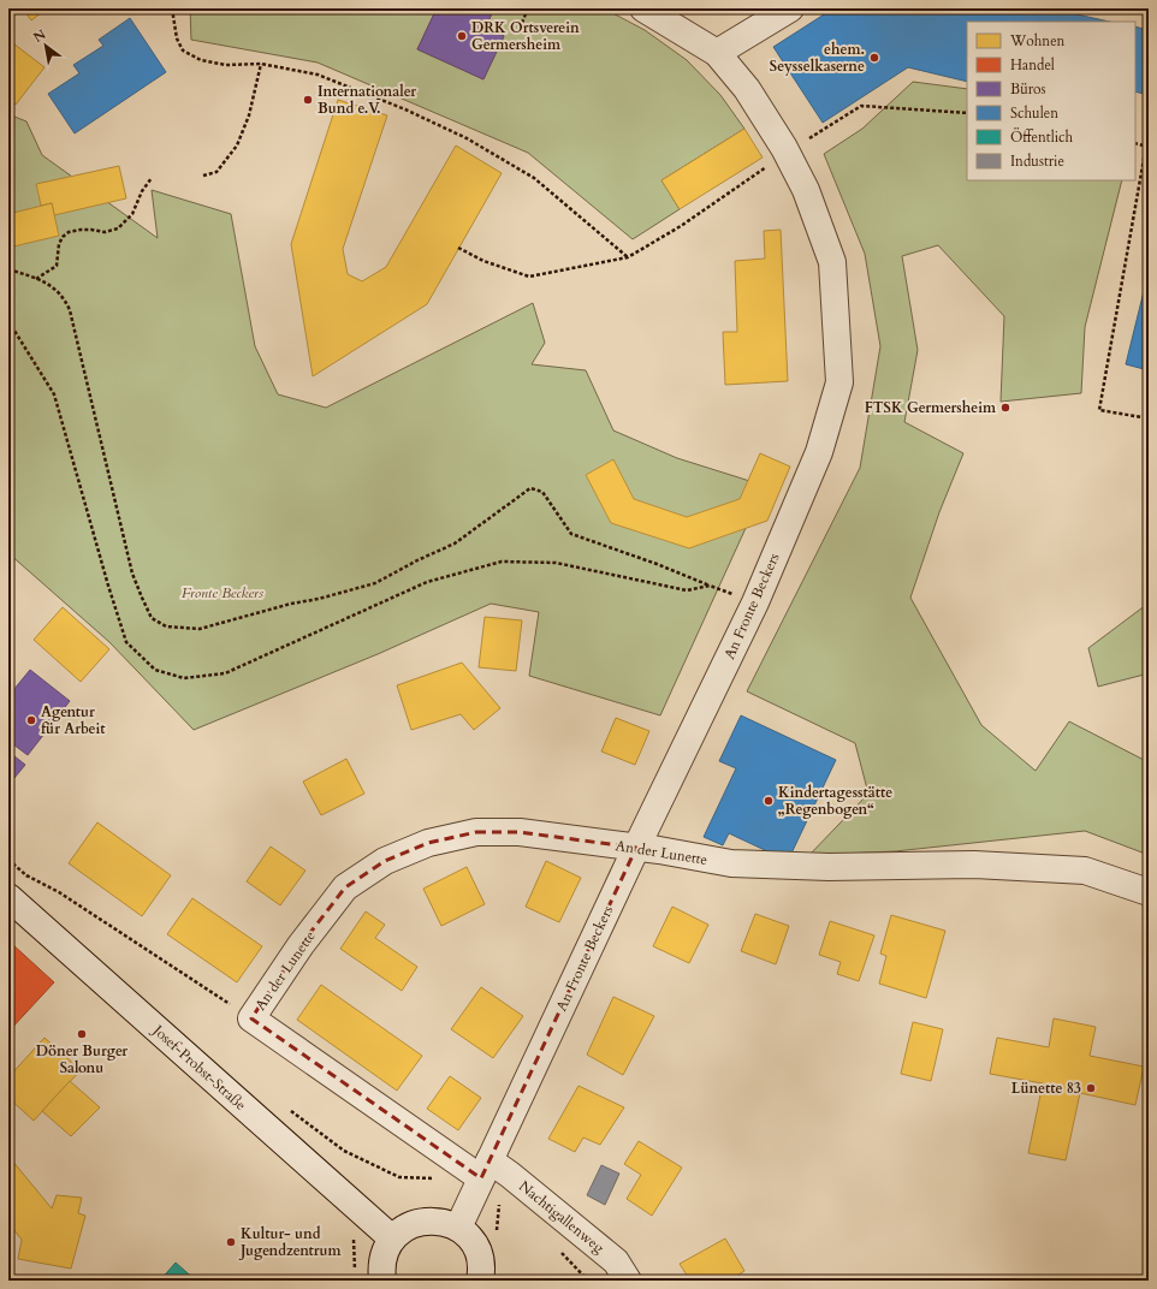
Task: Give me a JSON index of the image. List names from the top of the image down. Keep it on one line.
{"streets":{"street":["An Fronte Beckers","An der Lunette","Josef-Probst-Straße","Nachtigallenweg"]},"crossings":[["An Fronte Beckers","An der Lunette"],["An Fronte Beckers","Nachtigallenweg"]],"parks":["Fronte Beckers"],"places":["DRK Ortsverein Germersheim","ehem. Seysselkaserne","Internationaler Bund e.V.","FTSK Germersheim","Agentur für Arbeit","Kindertagesstätte „Regenbogen“","Döner Burger Salonu","Lünette 83","Kultur- und Jugendzentrum"],"legend":["Wohnen","Handel","Büros","Schulen","Öffentlich","Industrie"],"north":"top left"}
